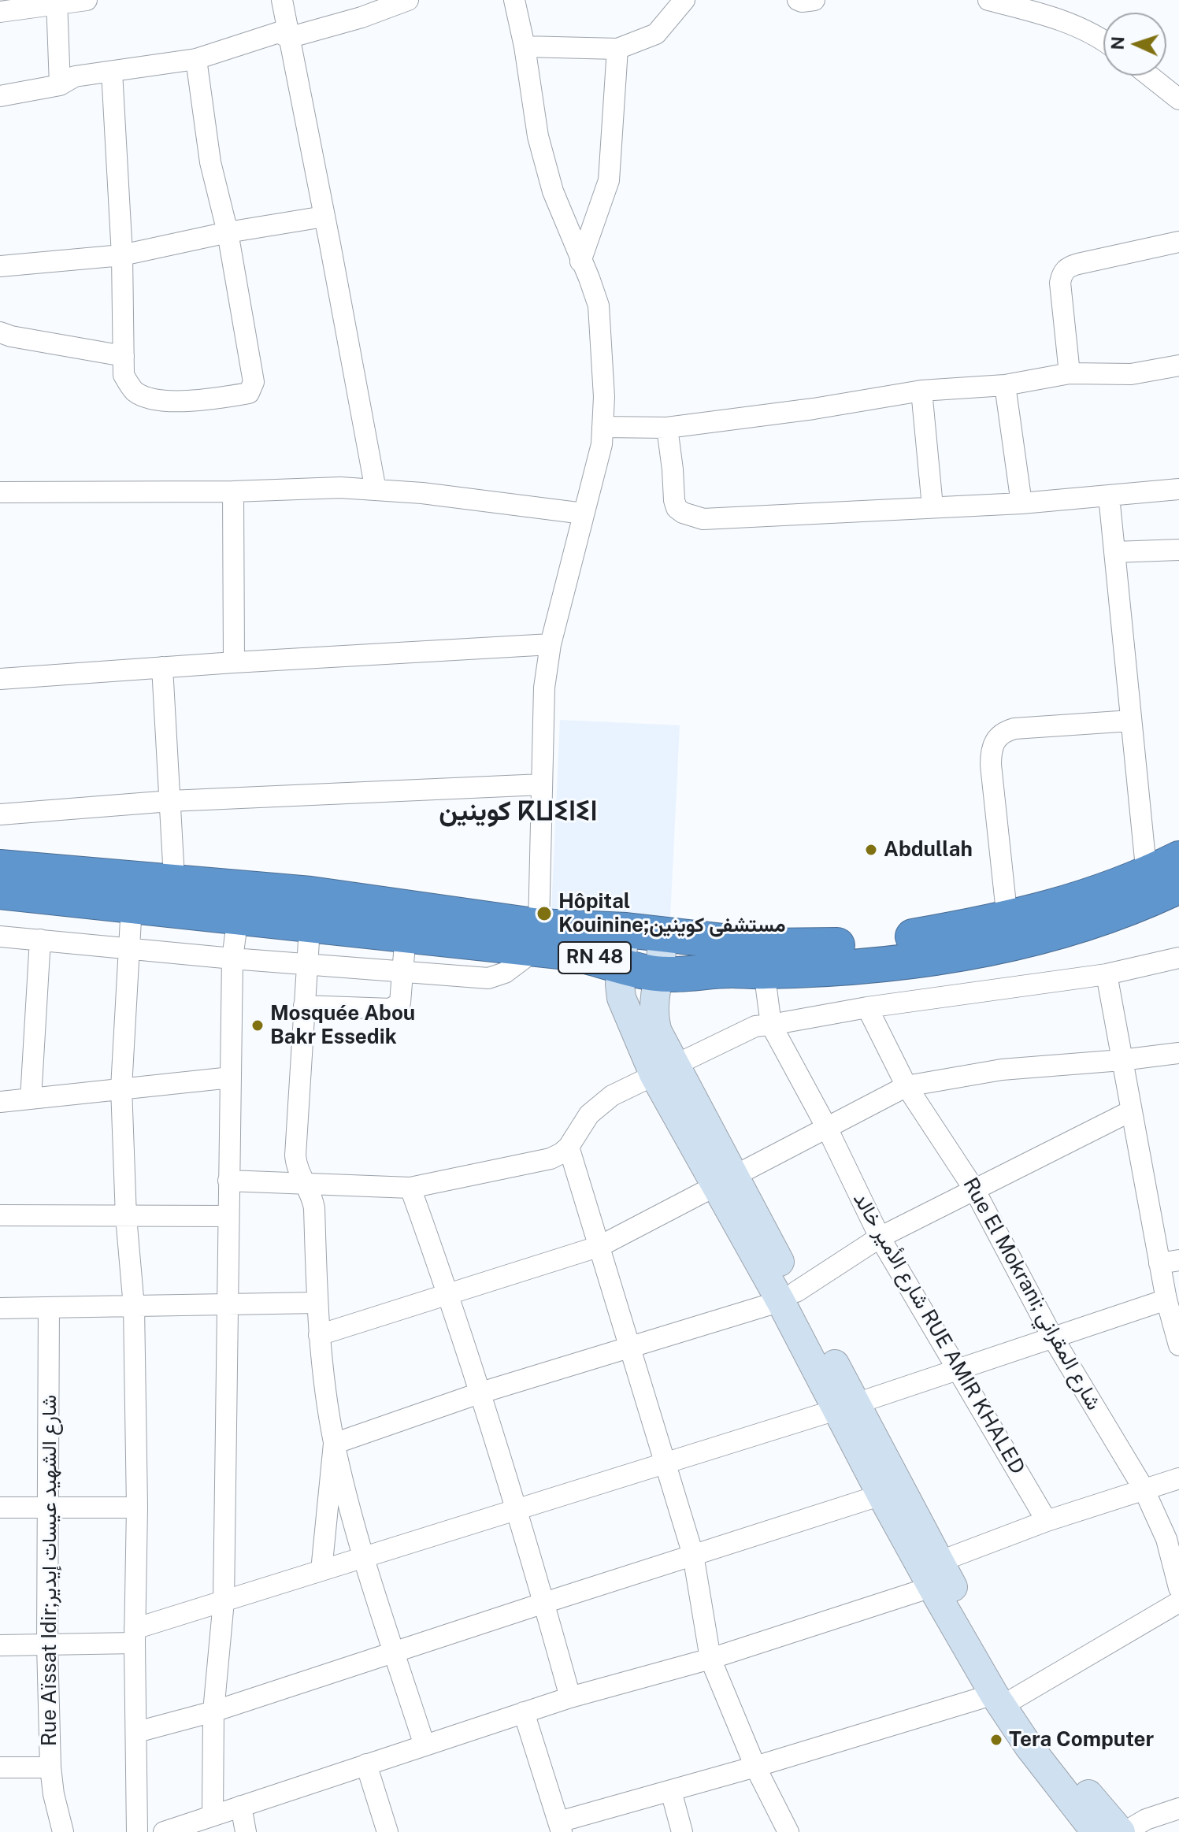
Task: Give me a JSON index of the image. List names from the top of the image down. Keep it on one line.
{"streets":{"highway":["RN 48"],"street":["Rue El Mokrani; شارع المقراني","شارع الأمير خالد RUE AMIR KHALED","Rue Aïssat Idir;شارع الشهيد عيسات إيدير"]},"crossings":[["RN 48","شارع الأمير خالد RUE AMIR KHALED"]],"districts":["كوينين ⴽⵡⵉⵏⵉⵏ"],"places":["Abdullah","Hôpital Kouinine;مستشفى كوينين","Mosquée Abou Bakr Essedik","Tera Computer"],"north":"left"}
